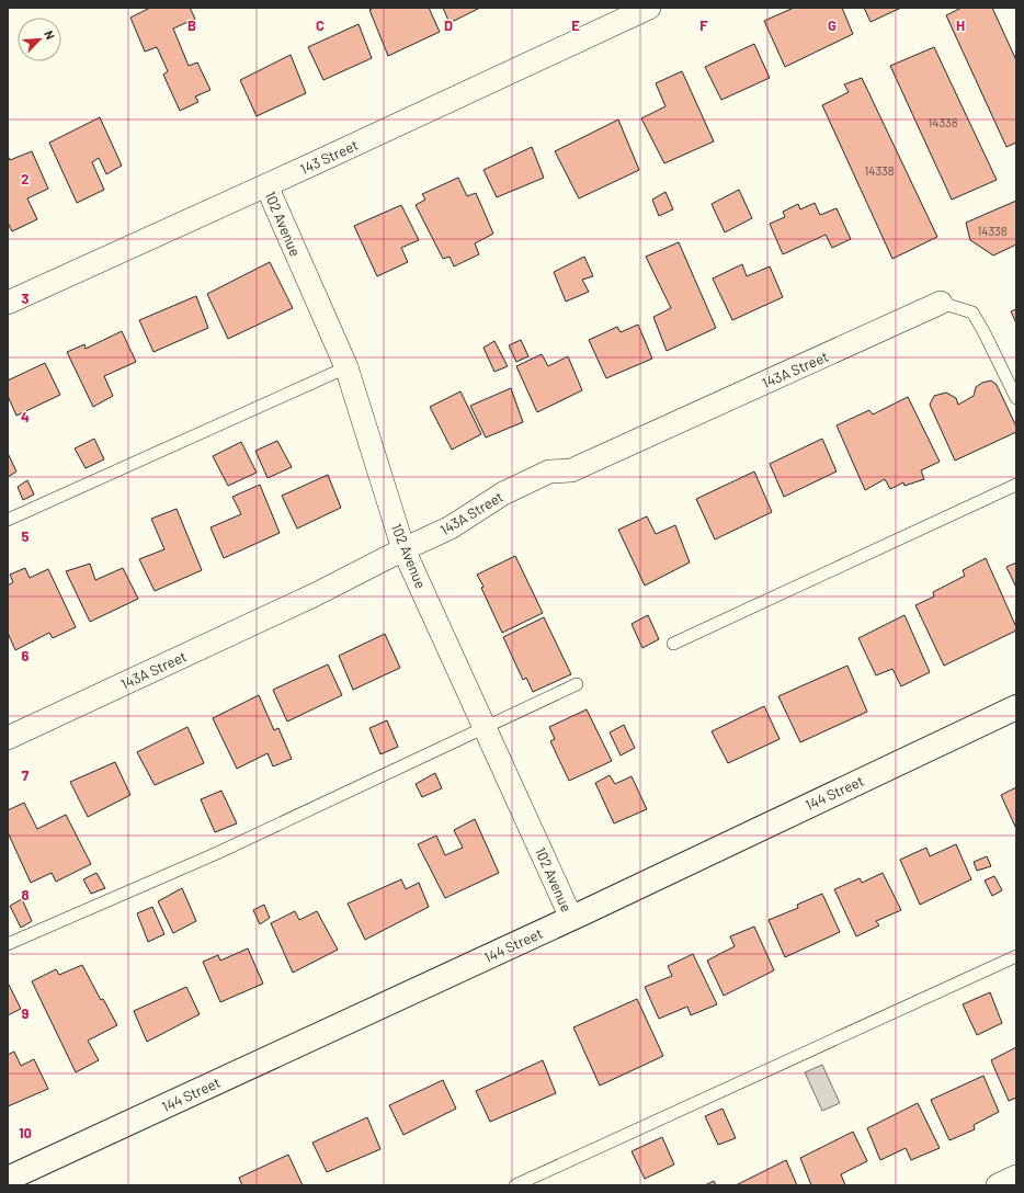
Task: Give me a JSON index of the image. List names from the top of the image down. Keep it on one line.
{"streets":{"main road":["144 Street"],"street":["143 Street","102 Avenue","143A Street"]},"crossings":[["143 Street","102 Avenue"],["102 Avenue","143A Street"],["102 Avenue","144 Street"]],"house_numbers":["14338","14338","14338"],"north":"top right","grid":{"columns":["B","C","D","E","F","G","H"],"rows":["2","3","4","5","6","7","8","9","10"]}}
